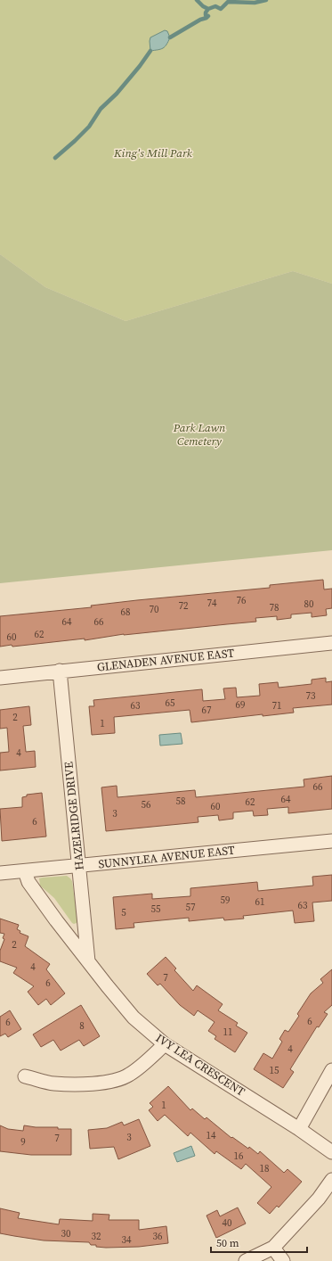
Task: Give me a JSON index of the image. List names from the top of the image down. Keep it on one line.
{"streets":{"street":["GLENADEN AVENUE EAST","HAZELRIDGE DRIVE","SUNNYLEA AVENUE EAST","IVY LEA CRESCENT"]},"crossings":[["GLENADEN AVENUE EAST","HAZELRIDGE DRIVE"],["HAZELRIDGE DRIVE","SUNNYLEA AVENUE EAST"],["HAZELRIDGE DRIVE","IVY LEA CRESCENT"],["SUNNYLEA AVENUE EAST","IVY LEA CRESCENT"]],"parks":["King's Mill Park","Park Lawn Cemetery"],"house_numbers":["76","74","80","72","78","70","68","64","66","62","60","73","65","69","63","71","67","2","1","4","66","64","58","62","56","60","3","6","59","61","63","57","55","5","2","4","7","6","6","6","8","11","4","15","1","14","3","7","9","16","18","40","30","32","36","34"],"scale_bar":"50 m"}
